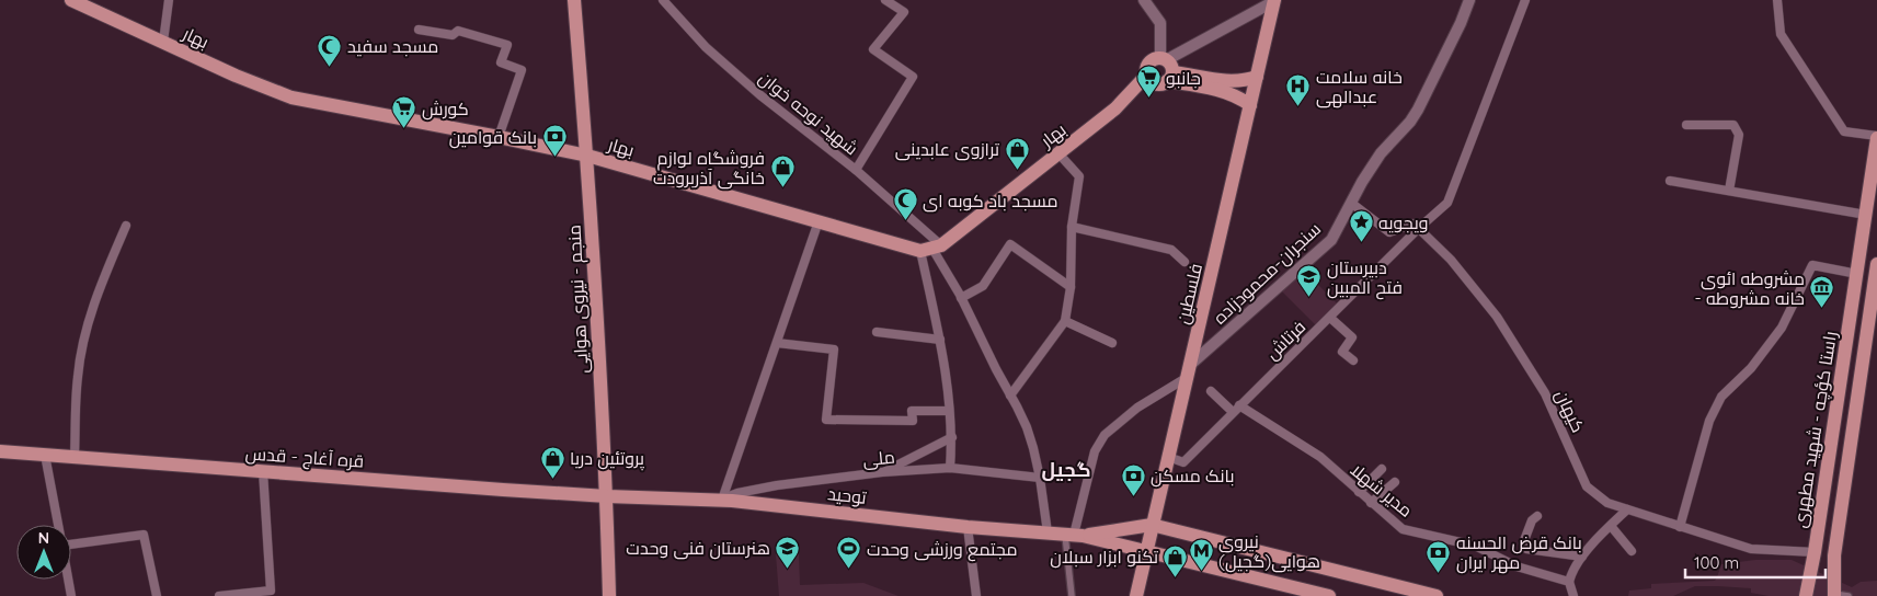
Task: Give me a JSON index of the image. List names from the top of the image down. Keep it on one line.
{"streets":{"main road":["بهار","فلسطین","منجم - نیروی هوایی","راستا کؤچه - شهید مطهری","قره آغاج - قدس","توحید"],"street":["شهید نوحه خوان","سنجران-محمودزاده","فرتاش","کیهان","ملی","مدیر شهلا"]},"crossings":[["بهار","شهید نوحه خوان"],["بهار","منجم - نیروی هوایی"],["شهید نوحه خوان","ملی"],["شهید نوحه خوان","توحید"],["سنجران-محمودزاده","فلسطین"],["فلسطین","فرتاش"],["منجم - نیروی هوایی","قره آغاج - قدس"],["منجم - نیروی هوایی","توحید"],["فرتاش","کیهان"],["فرتاش","مدیر شهلا"],["کیهان","راستا کؤچه - شهید مطهری"],["قره آغاج - قدس","توحید"],["ملی","توحید"]],"districts":["گجیل"],"places":{"mosque":["مسجد سفید","مسجد باد کوبه ای"],"supermarket":["جانبو","کورش"],"hospital":["خانه سلامت عبدالهی"],"bank":["بانک قوامین","بانک مسکن","بانک قرض الحسنه مهر ایران"],"shop":["ترازوی عابدینی","فروشگاه لوازم خانگی آذربرودت","پروتئین دریا","تکنو ابزار سبلان"],"place":["ویجویه"],"school or university":["دبیرستان فتح المبین","هنرستان فنی وحدت"],"museum":["مشروطه ائوی - خانه مشروطه"],"sports":["مجتمع ورزشی وحدت"],"metro station":["نیروی هوایی(گجیل)"]},"scale_bar":"100 m","north":"top"}
